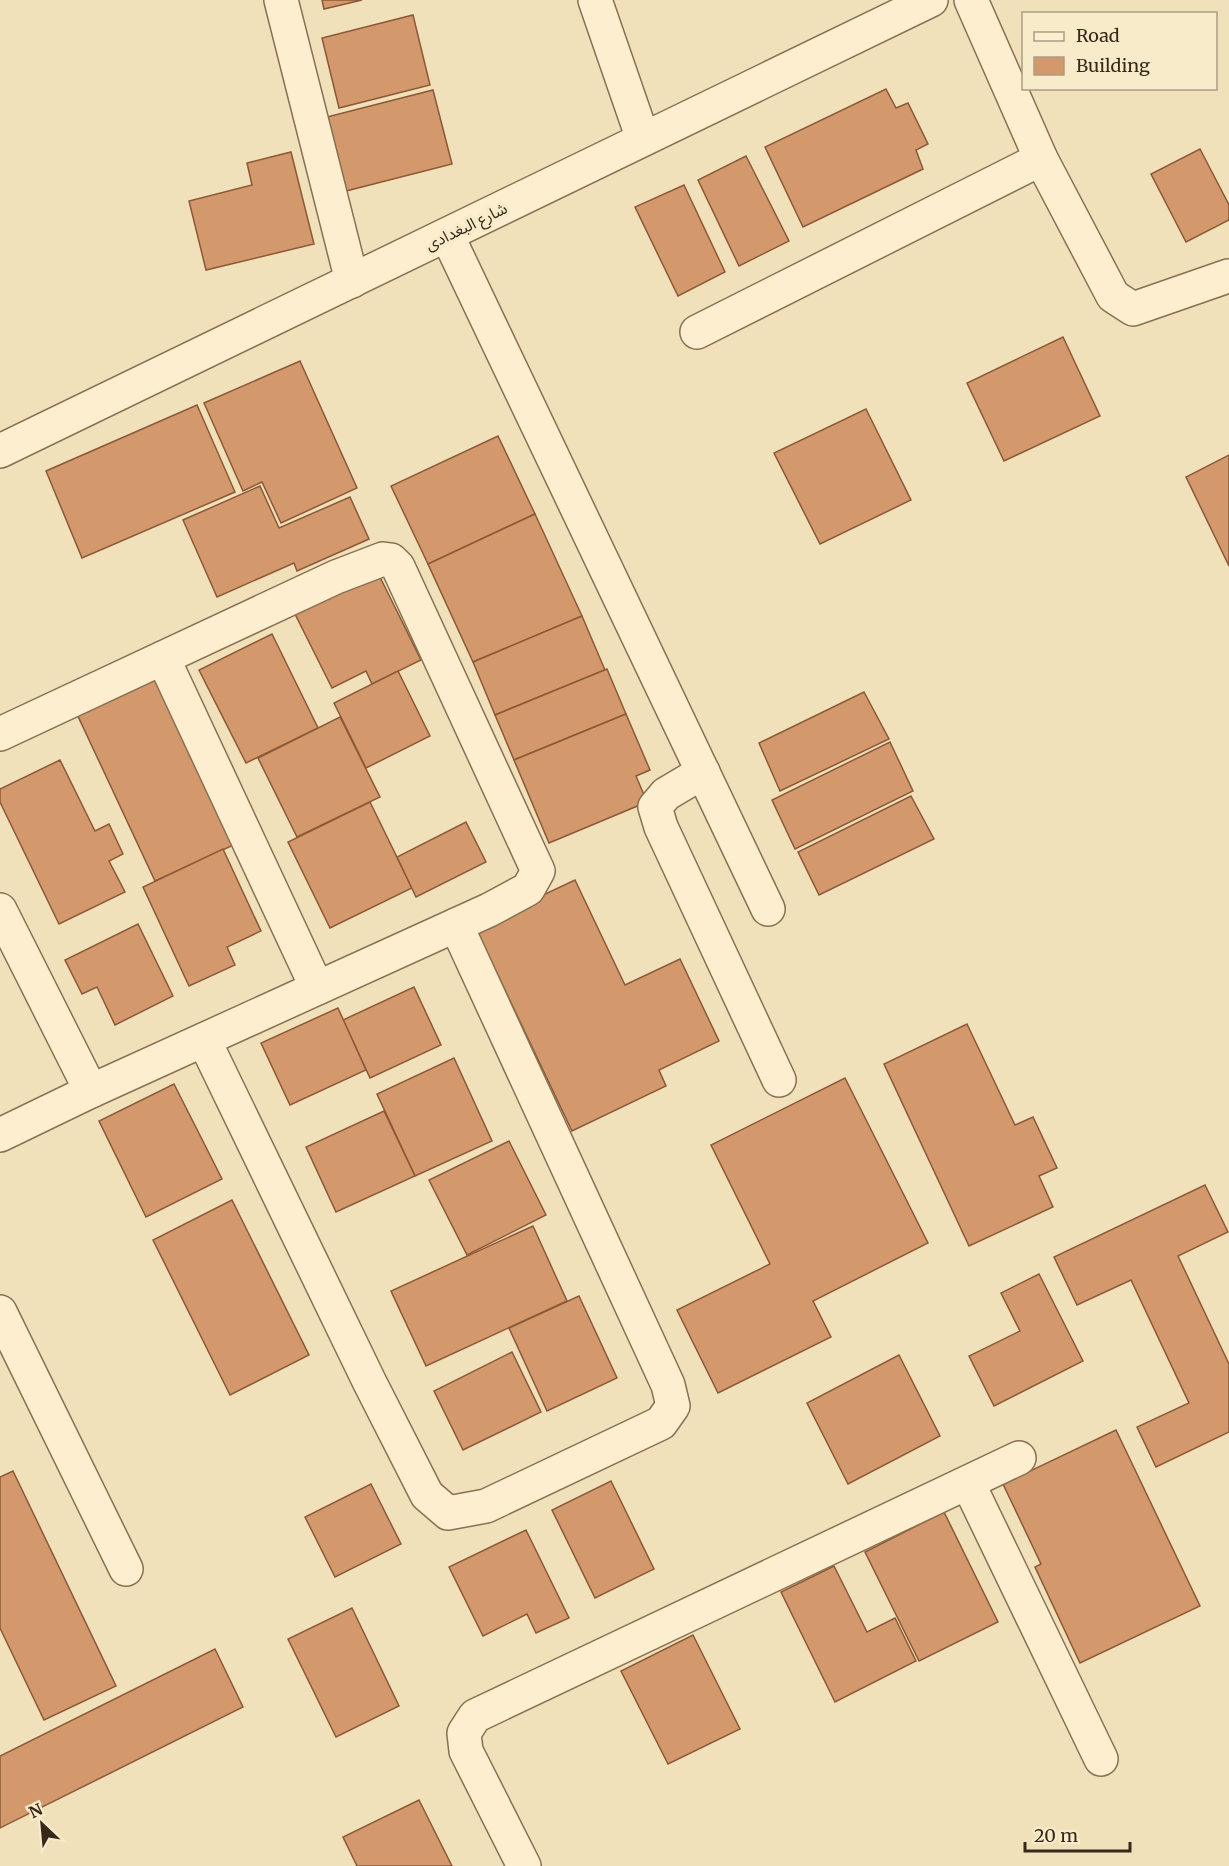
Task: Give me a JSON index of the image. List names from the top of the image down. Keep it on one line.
{"streets":{"street":["شارع البغدادى"]},"legend":["Road","Building"],"scale_bar":"20 m","north":"top left"}
